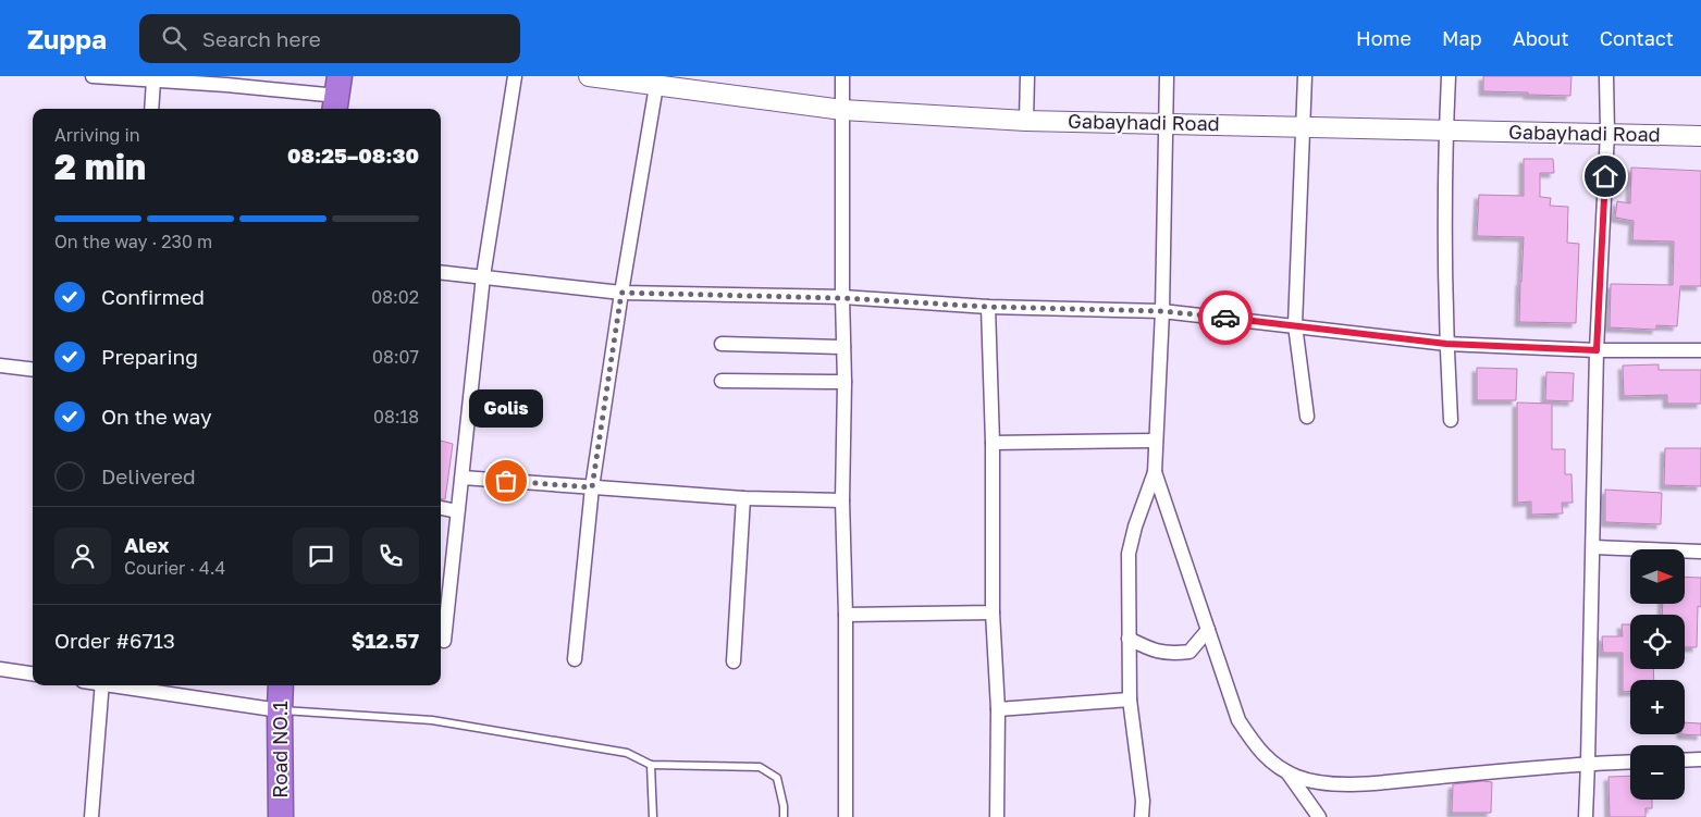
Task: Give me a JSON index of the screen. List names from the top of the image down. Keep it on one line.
{"streets":{"highway":["Road NO.1"],"street":["Gabayhadi Road"]},"places":["Golis"],"north":"right","page":{"header":"Zuppa","search":"Search here","nav":["Home","Map","About","Contact"],"heading":["2 min","Arriving in","08:25–08:30"],"panel":["Alex","Courier · 4.4","Order #6713","$12.57"],"bar":"On the way · 230 m","list":[["Confirmed","08:02"],["Preparing","08:07"],["On the way","08:18"],"Delivered"],"bubble":"Golis","map_buttons":["+","−"]}}
